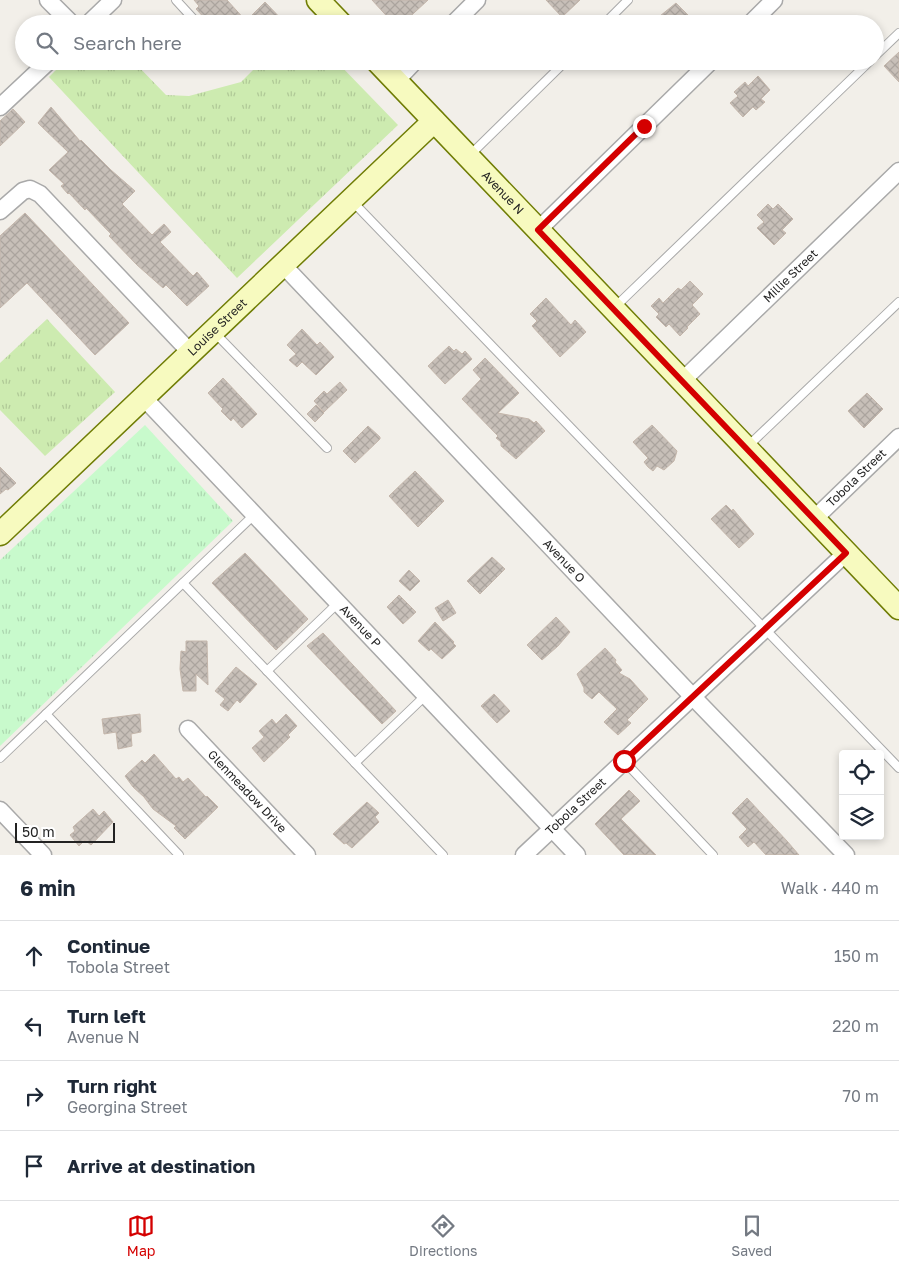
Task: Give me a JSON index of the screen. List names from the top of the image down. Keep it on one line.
{"streets":{"street":["Avenue N","Millie Street","Louise Street","Tobola Street","Avenue O","Avenue P","Glenmeadow Drive"]},"crossings":[["Avenue N","Millie Street"],["Avenue N","Louise Street"],["Avenue N","Tobola Street"],["Louise Street","Avenue O"],["Louise Street","Avenue P"],["Tobola Street","Avenue O"],["Tobola Street","Avenue P"]],"scale_bar":"50 m","page":{"search":"Search here","scale":"50 m","heading":["6 min","Walk · 440 m"],"list":[["Continue","Tobola Street","150 m"],["Turn left","Avenue N","220 m"],["Turn right","Georgina Street","70 m"],"Arrive at destination"],"nav":["Map","Directions","Saved"]}}
